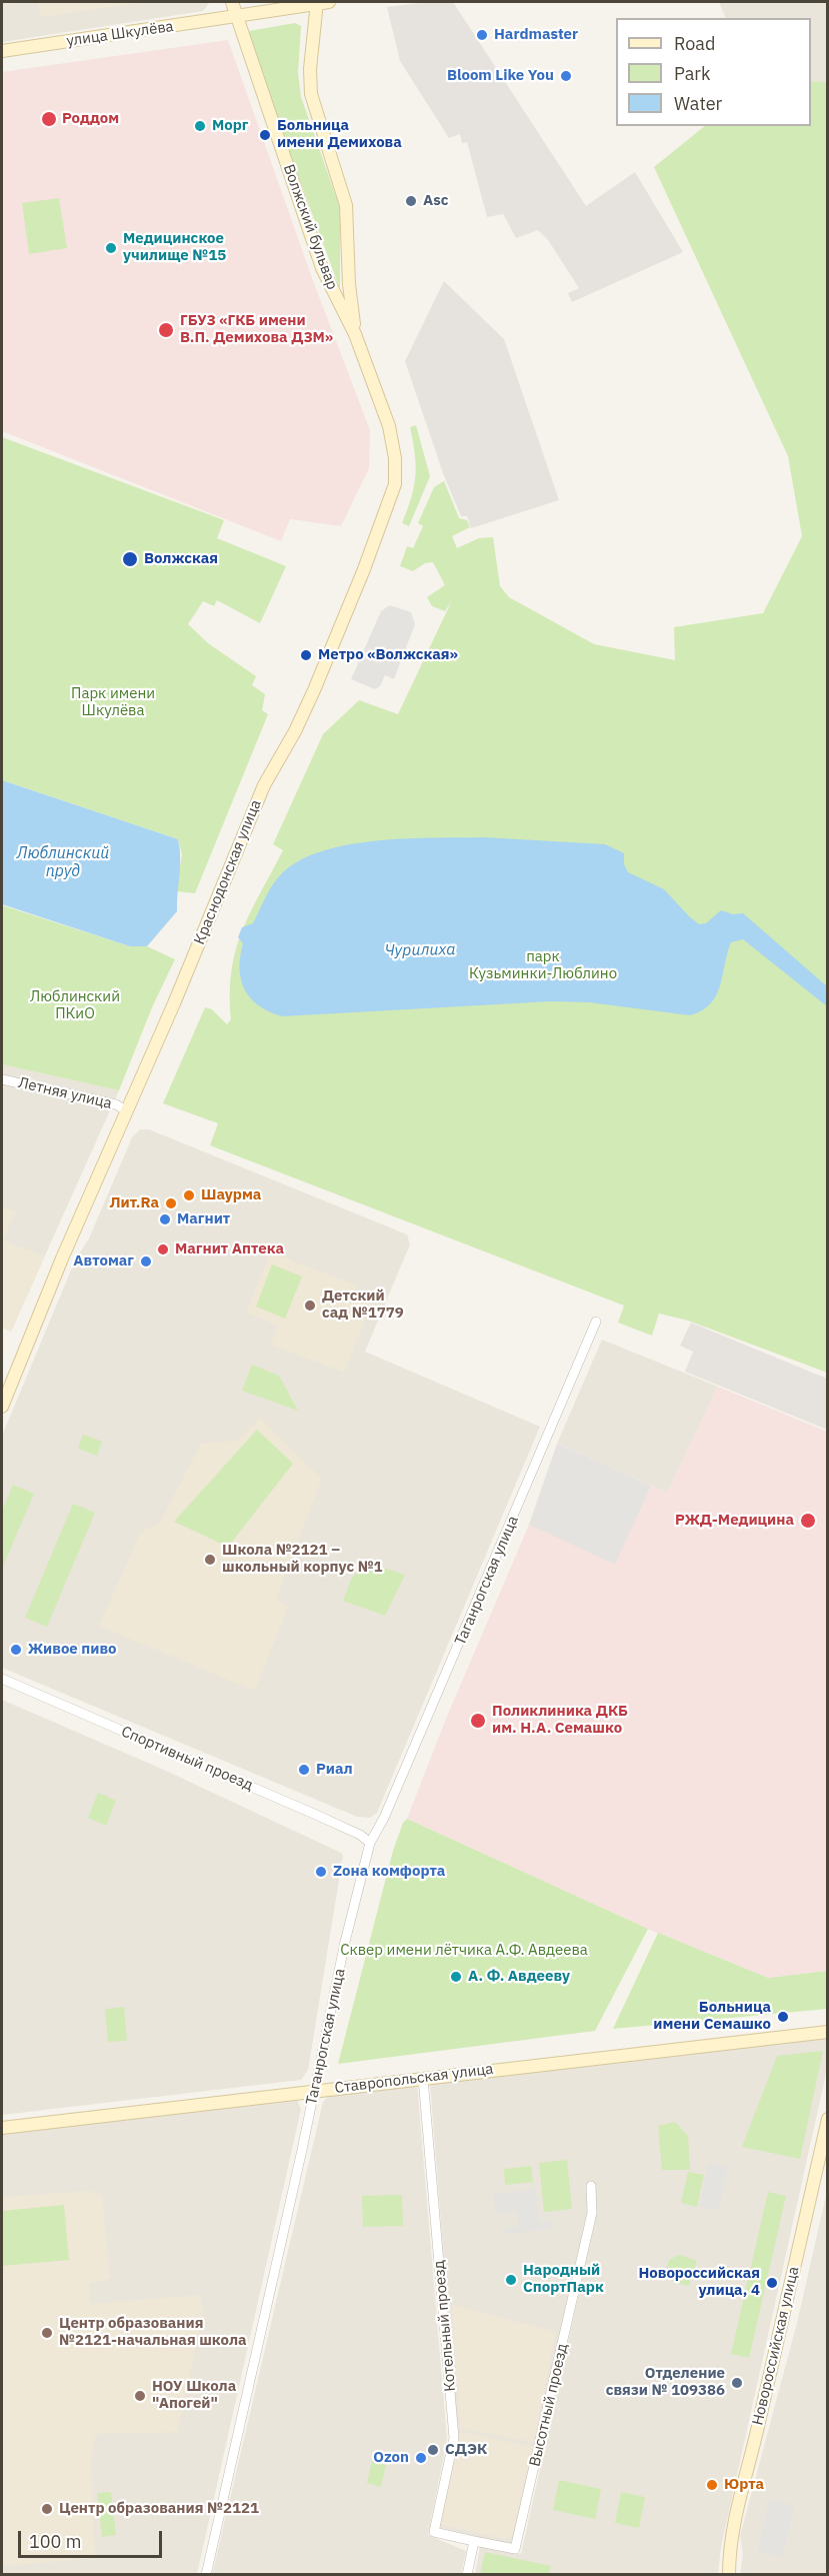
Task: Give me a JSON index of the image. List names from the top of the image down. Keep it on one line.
{"streets":{"main road":["улица Шкулёва","Волжский бульвар","Краснодонская улица","Ставропольская улица","Новороссийская улица"],"street":["Летняя улица","Таганрогская улица","Спортивный проезд","Котельный проезд","Высотный проезд"]},"crossings":[["улица Шкулёва","Волжский бульвар"],["Волжский бульвар","Краснодонская улица"],["Краснодонская улица","Летняя улица"],["Таганрогская улица","Спортивный проезд"],["Таганрогская улица","Ставропольская улица"],["Ставропольская улица","Котельный проезд"],["Котельный проезд","Высотный проезд"]],"water":["Люблинский пруд","Чурилиха"],"parks":["Парк имени Шкулёва","парк Кузьминки-Люблино","Люблинский ПКиО","Сквер имени лётчика А.Ф. Авдеева"],"places":["Hardmaster","Bloom Like You","Роддом","Морг","Больница имени Демихова","Asc","Медицинское училище №15","ГБУЗ «ГКБ имени В.П. Демихова ДЗМ»","Волжская","Метро «Волжская»","Шаурма","Лит.Ra","Магнит","Магнит Аптека","Автомаг","Детский сад №1779","РЖД-Медицина","Школа №2121 – школьный корпус №1","Живое пиво","Поликлиника ДКБ им. Н.А. Семашко","Риал","Zона комфорта","А. Ф. Авдееву","Больница имени Семашко","Народный СпортПарк","Новороссийская улица, 4","Центр образования №2121-начальная школа","Отделение связи № 109386","НОУ Школа \"Апогей\"","СДЭК","Ozon","Юрта","Центр образования №2121"],"legend":["Road","Park","Water"],"scale_bar":"100 m"}
